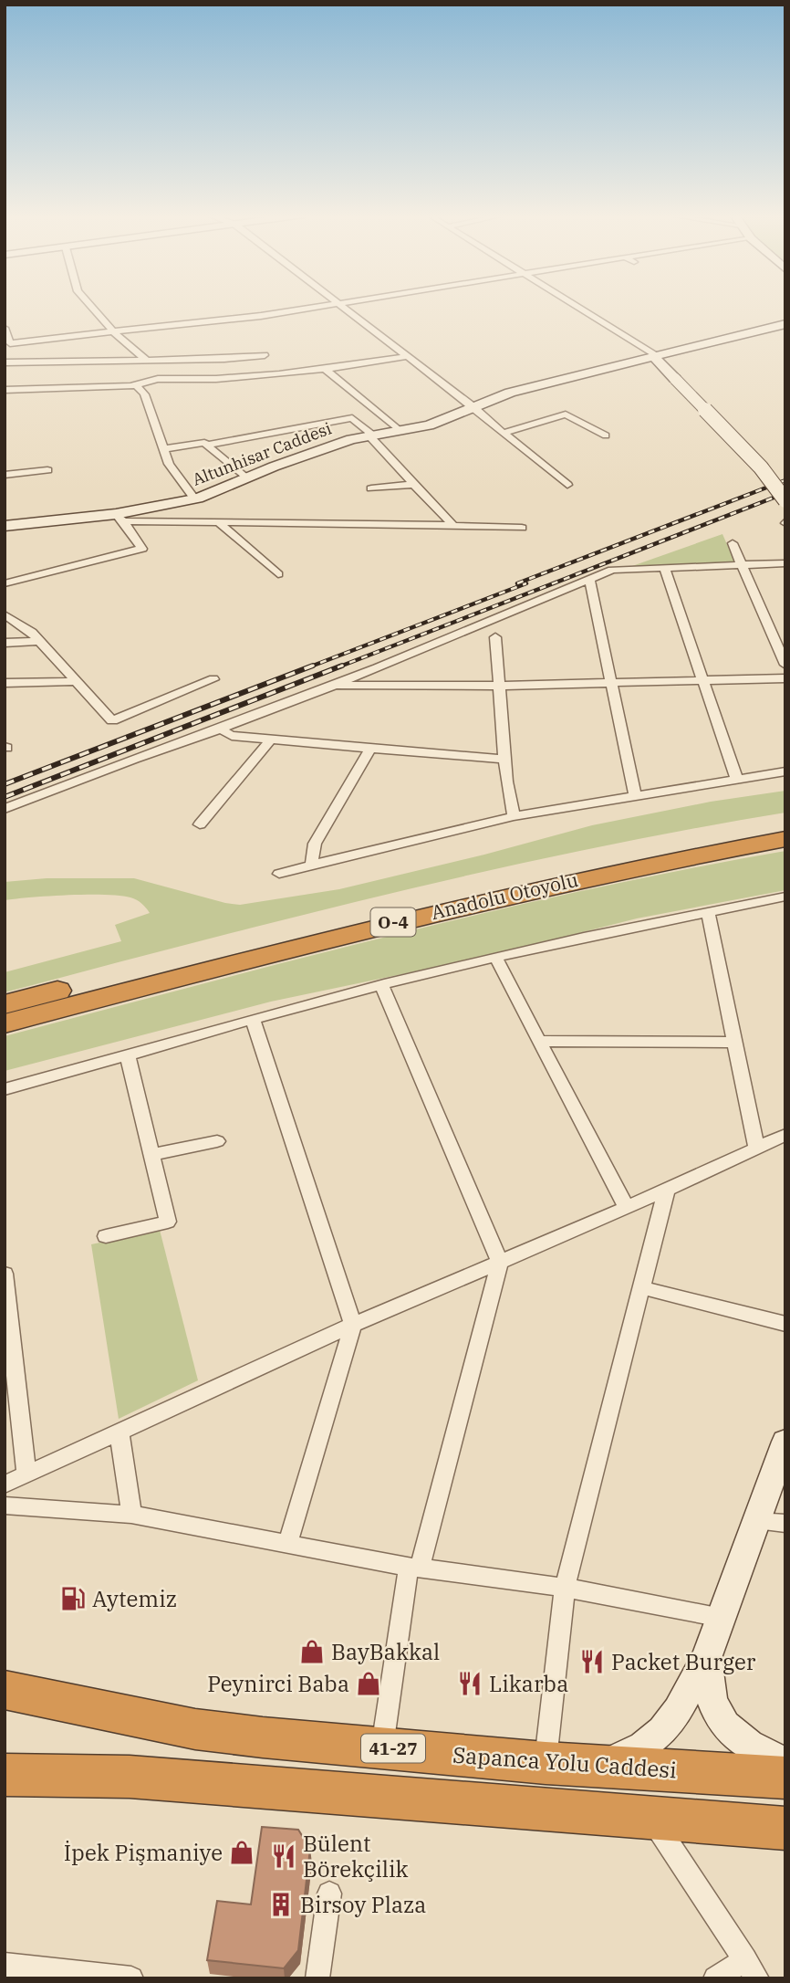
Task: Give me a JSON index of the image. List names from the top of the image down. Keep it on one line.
{"streets":{"highway":["Anadolu Otoyolu","O-4","41-27","Sapanca Yolu Caddesi"],"street":["Altunhisar Caddesi"]},"places":{"fuel station":["Aytemiz"],"shop":["BayBakkal","Peynirci Baba","İpek Pişmaniye"],"restaurant":["Packet Burger","Likarba","Bülent Börekçilik"],"building":["Birsoy Plaza"]}}
